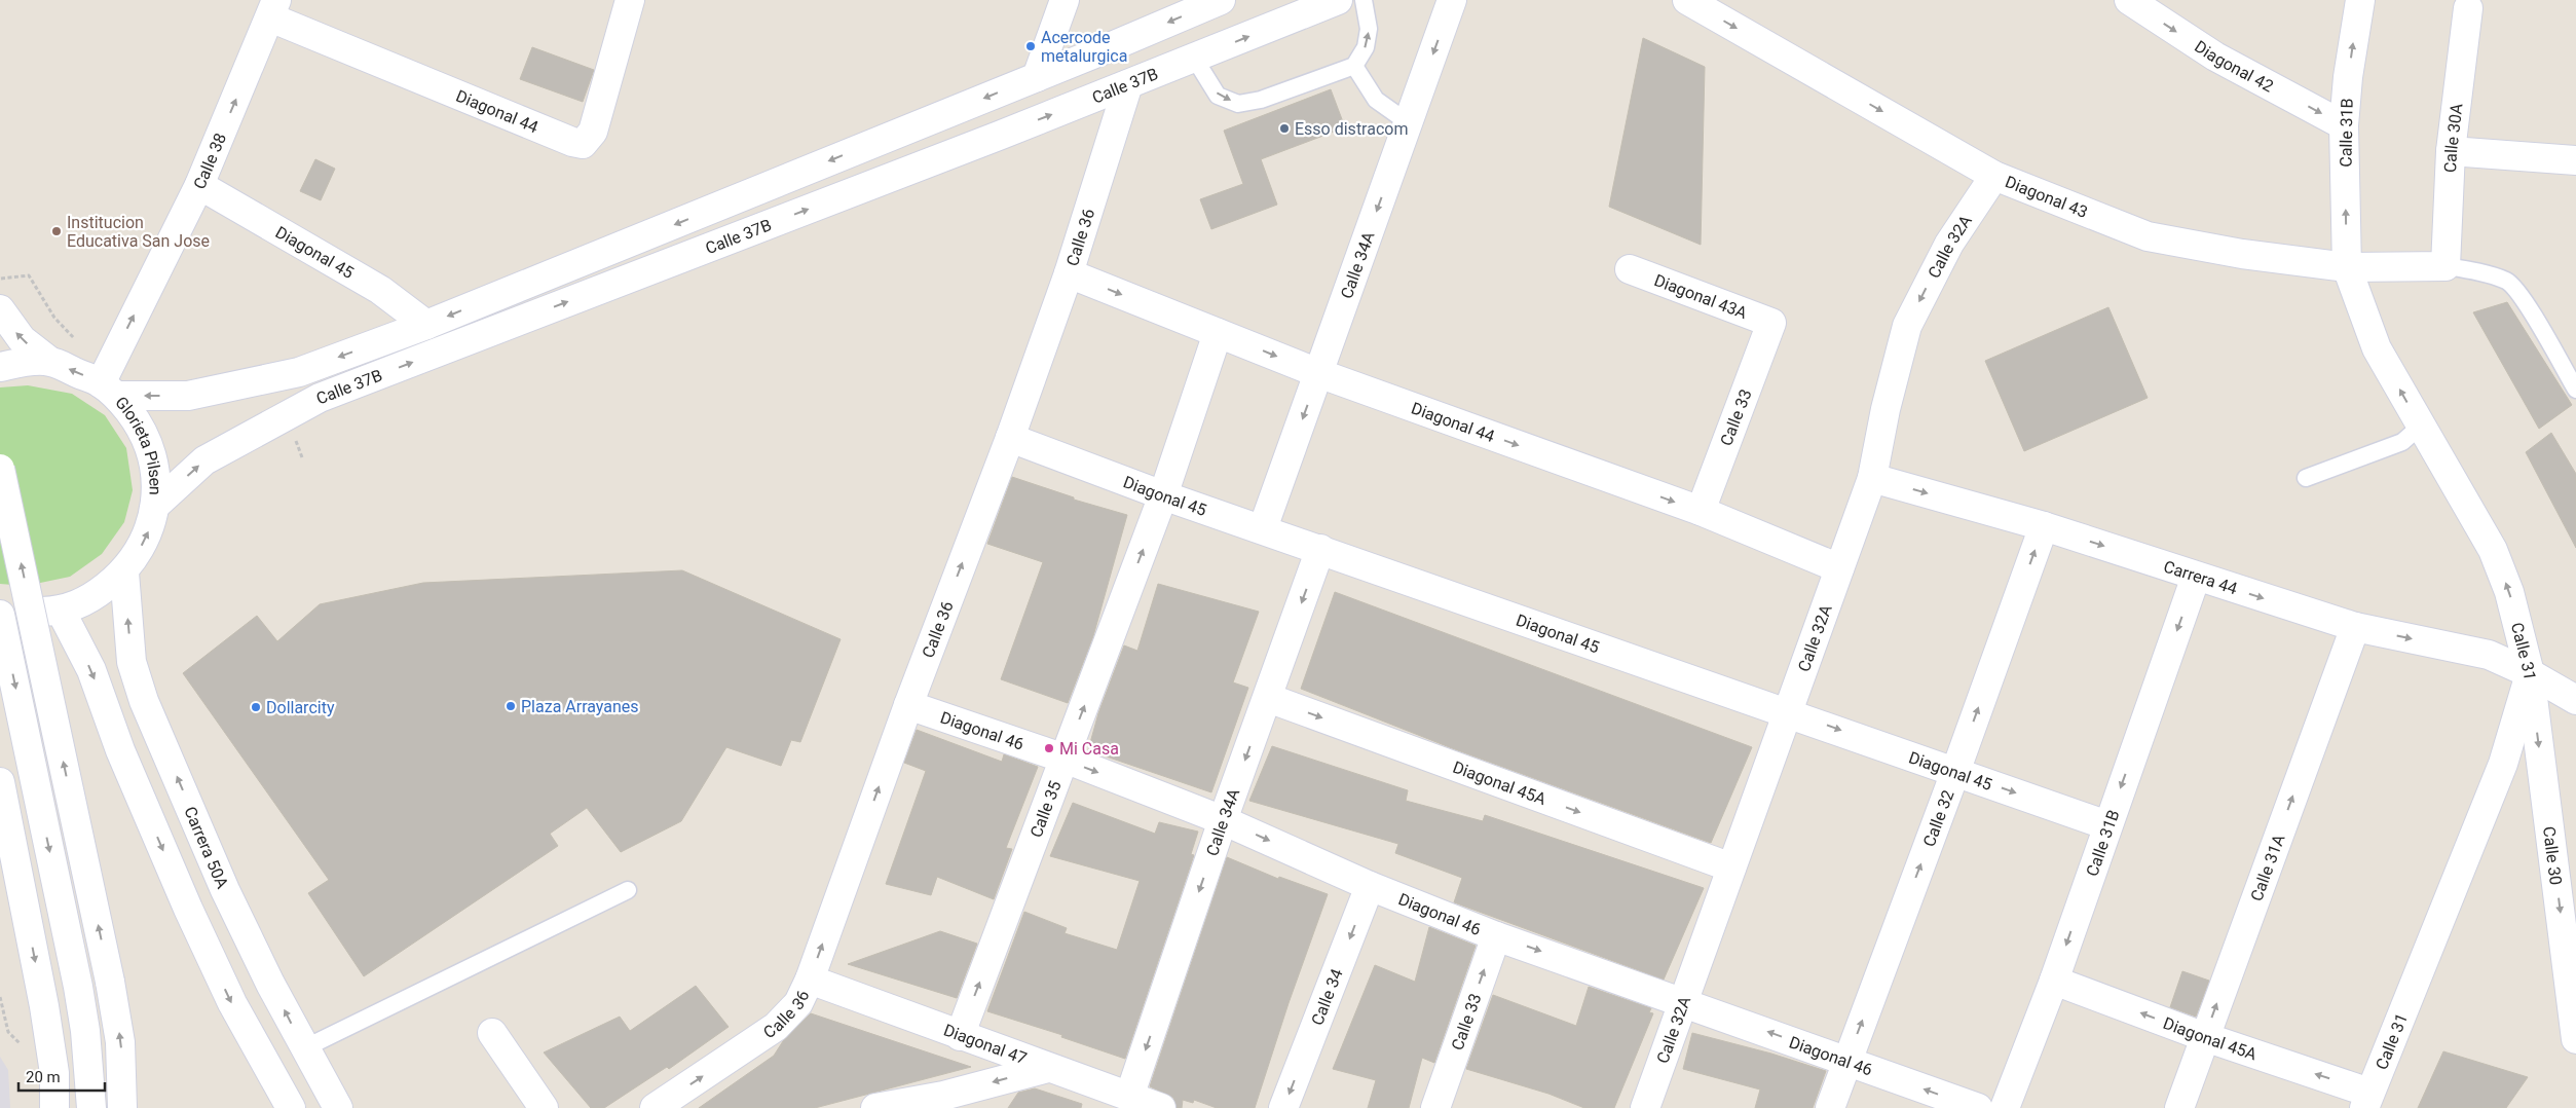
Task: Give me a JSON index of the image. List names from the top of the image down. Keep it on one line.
{"streets":{"street":["Diagonal 42","Calle 37B","Diagonal 44","Calle 31B","Calle 30A","Calle 38","Diagonal 43","Calle 36","Calle 32A","Diagonal 45","Calle 34A","Diagonal 43A","Calle 33","Glorieta Pilsen","Carrera 44","Calle 31","Diagonal 46","Diagonal 45A","Calle 35","Calle 32","Carrera 50A","Calle 30","Calle 31A","Calle 34","Diagonal 47"]},"crossings":[["Diagonal 42","Calle 31B"],["Calle 37B","Calle 38"],["Calle 37B","Calle 36"],["Calle 37B","Diagonal 45"],["Calle 37B","Glorieta Pilsen"],["Diagonal 44","Calle 38"],["Diagonal 44","Calle 36"],["Diagonal 44","Calle 32A"],["Diagonal 44","Calle 34A"],["Diagonal 44","Calle 33"],["Diagonal 44","Calle 35"],["Calle 31B","Diagonal 43"],["Calle 31B","Diagonal 45"],["Calle 31B","Carrera 44"],["Calle 31B","Calle 31"],["Calle 31B","Diagonal 45A"],["Calle 30A","Diagonal 43"],["Calle 38","Diagonal 45"],["Calle 38","Glorieta Pilsen"],["Diagonal 43","Calle 32A"],["Diagonal 43","Calle 31"],["Calle 36","Diagonal 45"],["Calle 36","Diagonal 46"],["Calle 36","Diagonal 47"],["Calle 32A","Diagonal 45"],["Calle 32A","Carrera 44"],["Calle 32A","Diagonal 46"],["Calle 32A","Diagonal 45A"],["Diagonal 45","Calle 34A"],["Diagonal 45","Calle 35"],["Diagonal 45","Calle 32"],["Calle 34A","Diagonal 46"],["Calle 34A","Diagonal 45A"],["Calle 34A","Diagonal 47"],["Diagonal 43A","Calle 33"],["Calle 33","Diagonal 46"],["Glorieta Pilsen","Carrera 50A"],["Carrera 44","Calle 31"],["Carrera 44","Calle 32"],["Carrera 44","Calle 30"],["Carrera 44","Calle 31A"],["Calle 31","Diagonal 45A"],["Calle 31","Calle 30"],["Diagonal 46","Calle 35"],["Diagonal 46","Calle 32"],["Diagonal 46","Calle 34"],["Diagonal 45A","Calle 31A"],["Calle 35","Diagonal 47"]],"one_way":["Diagonal 42","Diagonal 44","Calle 38","Diagonal 43","Calle 36","Calle 34A","Calle 33","Carrera 44","Calle 31","Calle 35","Calle 32","Calle 30","Calle 31A","Calle 34"],"places":["Acercode metalurgica","Esso distracom","Institucion Educativa San Jose","Plaza Arrayanes","Dollarcity","Mi Casa"],"scale_bar":"20 m"}
